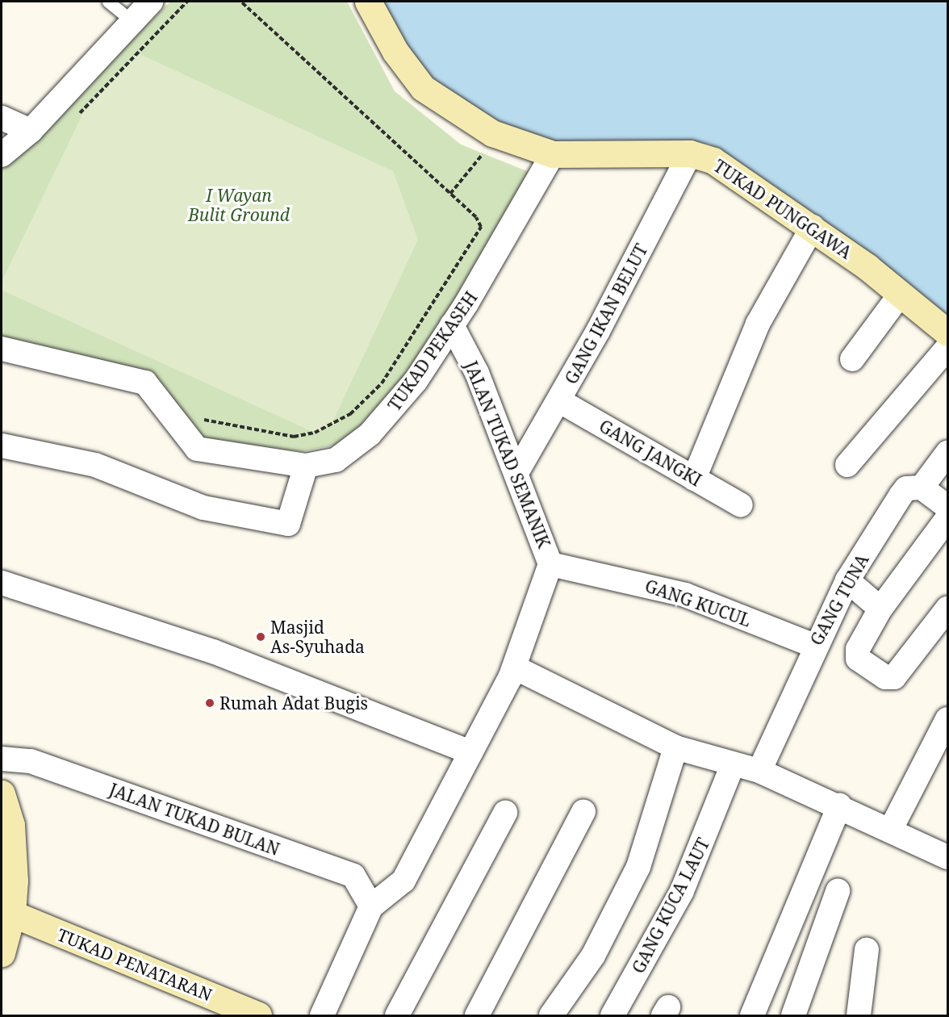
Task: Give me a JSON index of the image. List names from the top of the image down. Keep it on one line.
{"streets":{"street":["TUKAD PUNGGAWA","GANG IKAN BELUT","TUKAD PEKASEH","GANG JANGKI","JALAN TUKAD SEMANIK","GANG TUNA","GANG KUCUL","JALAN TUKAD BULAN","GANG KUCA LAUT","TUKAD PENATARAN"]},"crossings":[["TUKAD PUNGGAWA","GANG IKAN BELUT"],["TUKAD PUNGGAWA","TUKAD PEKASEH"],["GANG IKAN BELUT","GANG JANGKI"],["GANG IKAN BELUT","JALAN TUKAD SEMANIK"],["TUKAD PEKASEH","JALAN TUKAD SEMANIK"],["JALAN TUKAD SEMANIK","GANG KUCUL"],["GANG TUNA","GANG KUCUL"]],"parks":["I Wayan Bulit Ground"],"places":["Masjid As-Syuhada","Rumah Adat Bugis"]}
